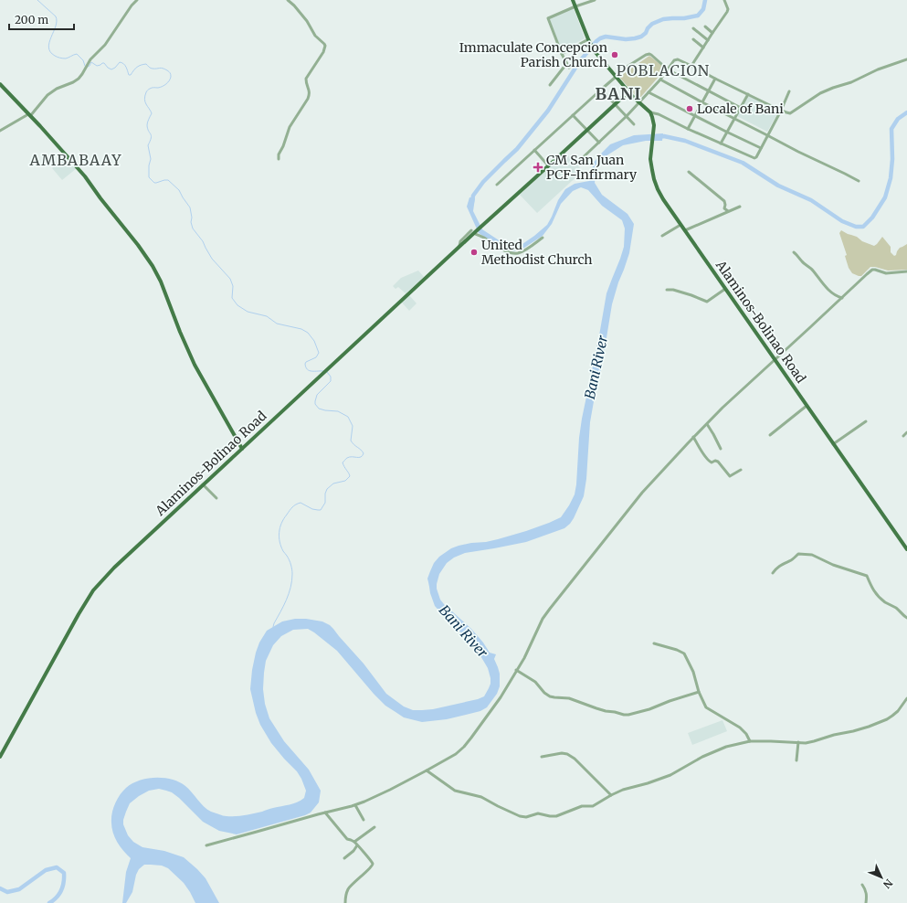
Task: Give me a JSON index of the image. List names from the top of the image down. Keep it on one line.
{"streets":{"main road":["Alaminos-Bolinao Road"]},"districts":["POBLACION","BANI","AMBABAAY"],"water":["Bani River"],"places":{"other":["Immaculate Concepcion Parish Church","Locale of Bani","United Methodist Church"],"health":["CM San Juan PCF-Infirmary"]},"scale_bar":"200 m","north":"bottom right"}
